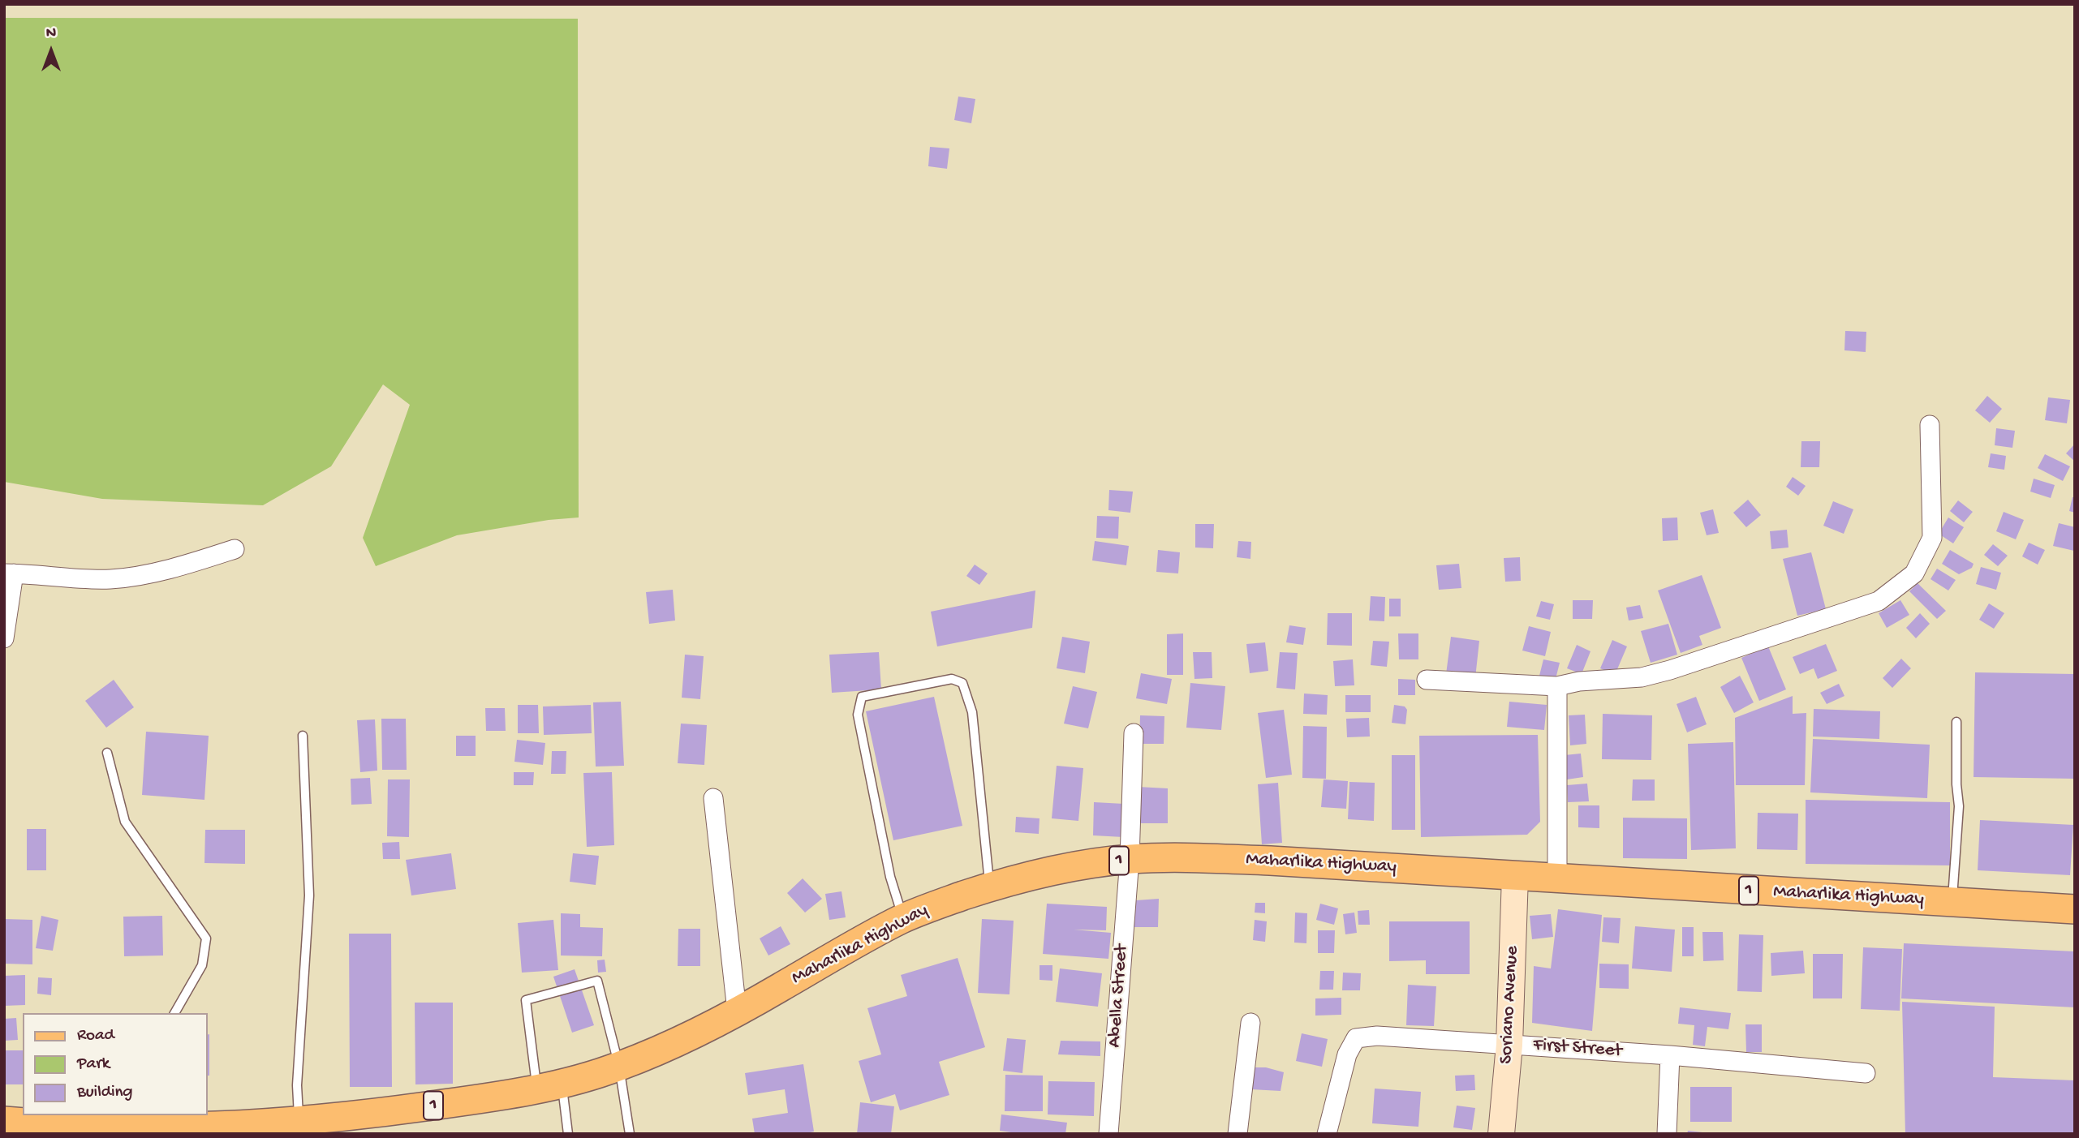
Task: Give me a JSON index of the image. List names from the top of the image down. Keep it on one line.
{"streets":{"main road":["1","Maharlika Highway"],"street":["Abella Street","Soriano Avenue","First Street"]},"crossings":[["Maharlika Highway","Abella Street"],["Maharlika Highway","Soriano Avenue"],["Soriano Avenue","First Street"]],"legend":["Road","Park","Building"],"north":"top"}
